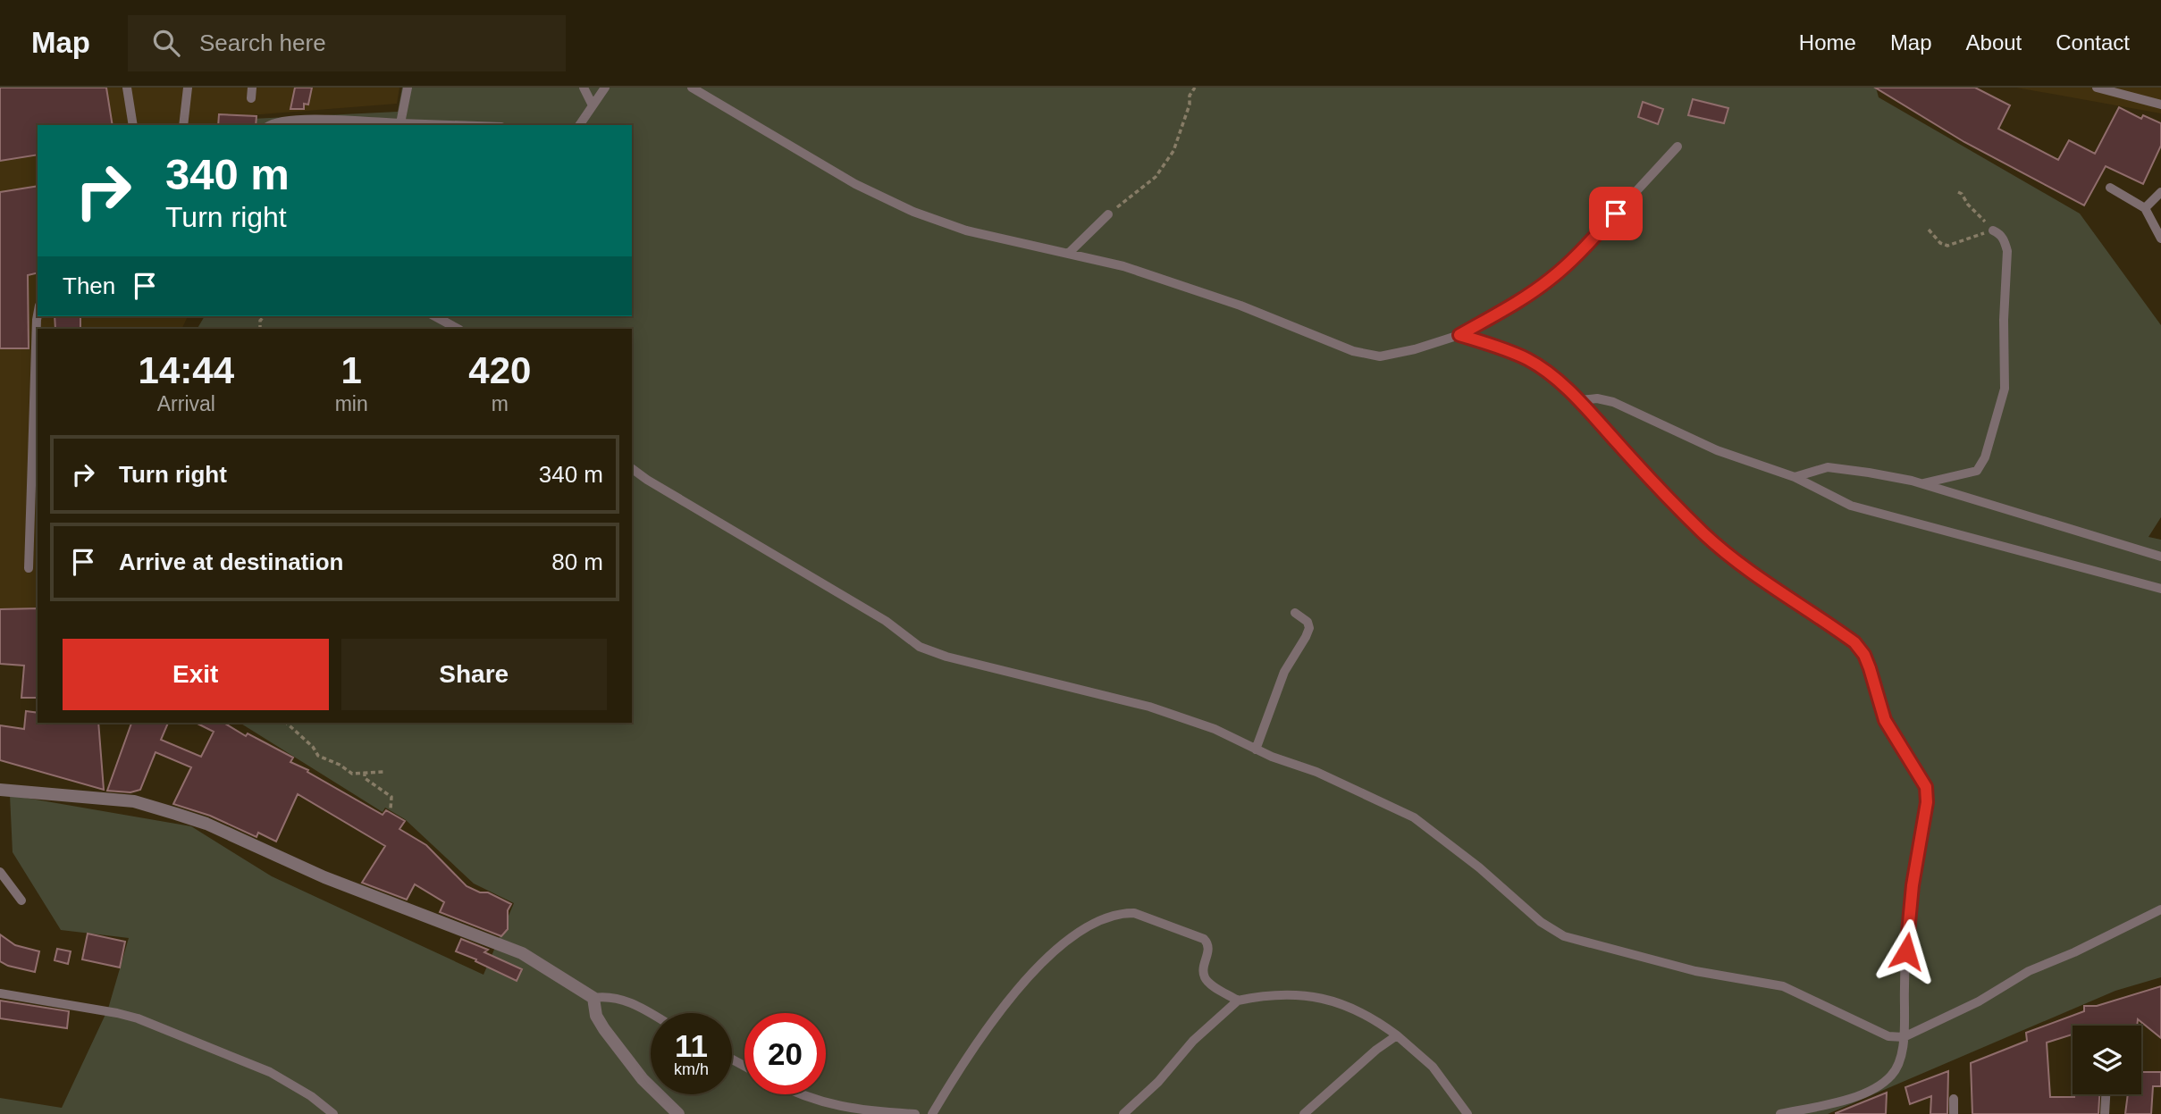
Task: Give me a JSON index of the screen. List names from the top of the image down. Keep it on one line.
{"page":{"header":"Map","search":"Search here","nav":["Home","Map","About","Contact"],"turn":["340 m","Turn right"],"then":"Then","eta":["14:44","Arrival","1","min","420","m"],"list":[{"name":"Turn right","value":"340 m"},{"name":"Arrive at destination","value":"80 m"}],"buttons":["Exit","Share"],"speed":"11 km/h","limit":"20"}}
